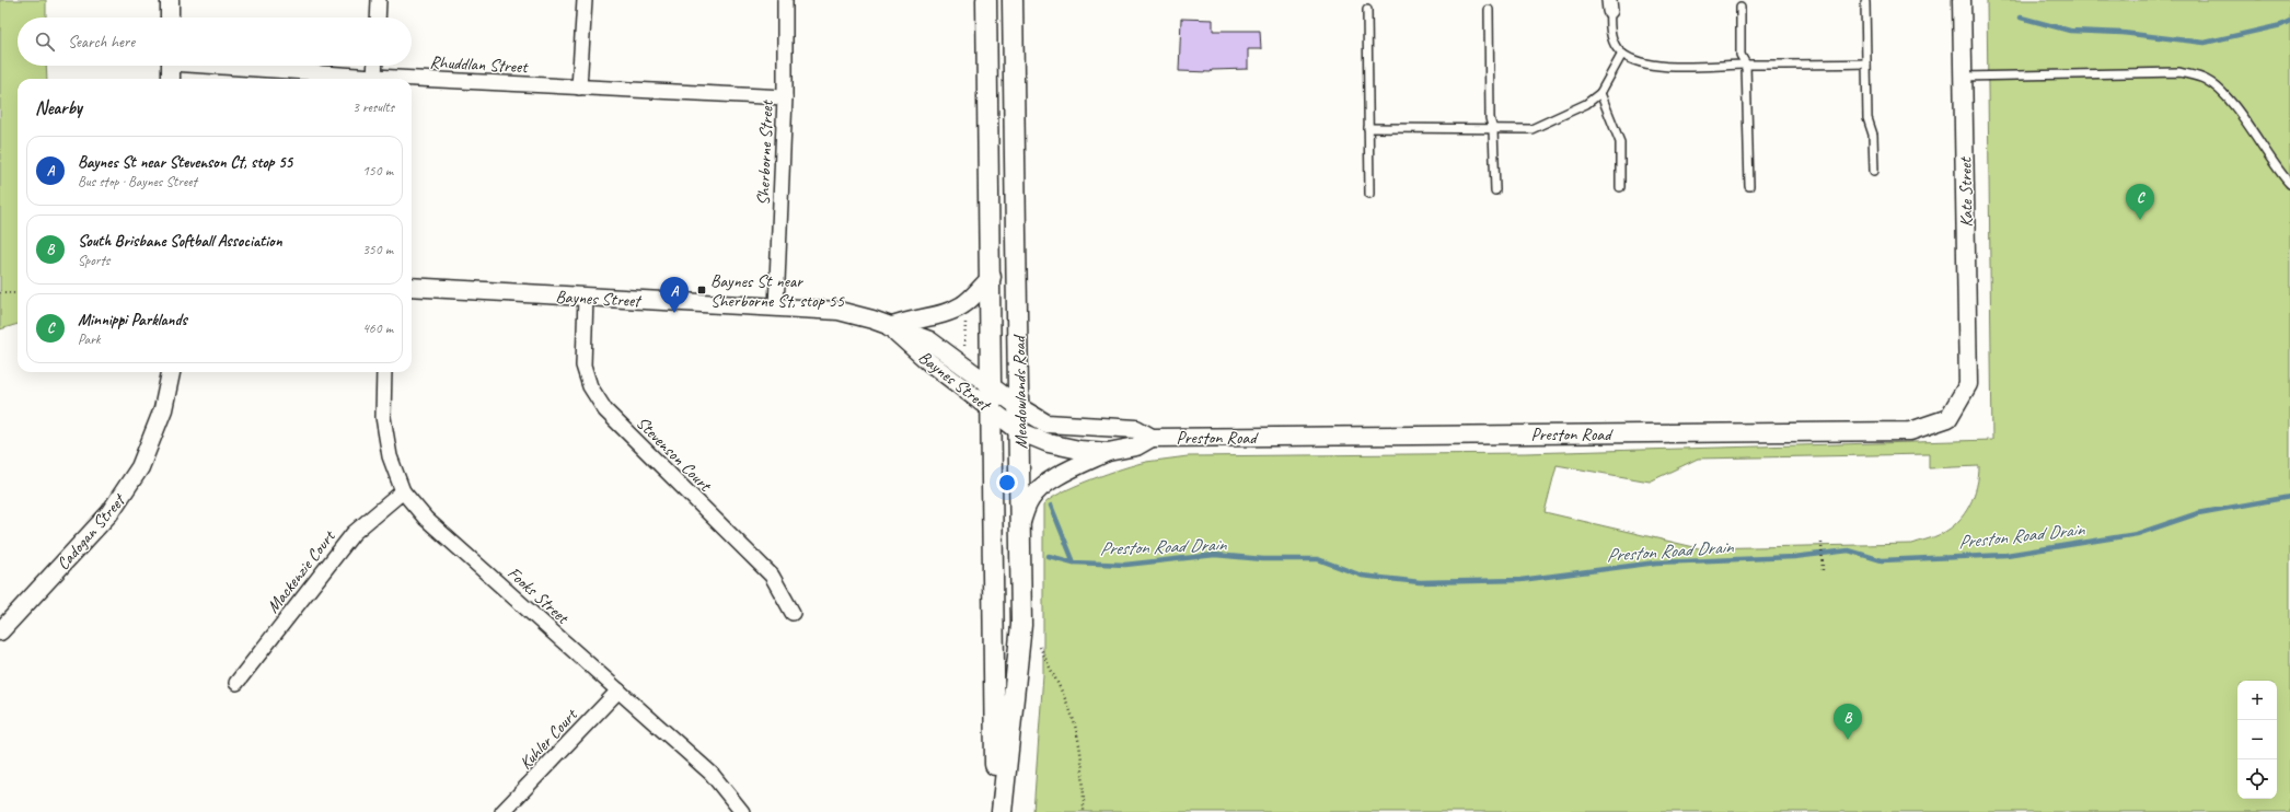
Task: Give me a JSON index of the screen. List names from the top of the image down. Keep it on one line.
{"streets":{"main road":["Meadowlands Road"],"street":["Rhuddlan Street","Sherborne Street","Kate Street","Baynes Street","Preston Road","Stevenson Court","Cadogan Street","Mackenzie Court","Fooks Street","Kuhler Court"]},"crossings":[["Rhuddlan Street","Sherborne Street"],["Sherborne Street","Baynes Street"],["Kate Street","Preston Road"],["Baynes Street","Meadowlands Road"],["Baynes Street","Preston Road"],["Baynes Street","Stevenson Court"],["Meadowlands Road","Preston Road"],["Mackenzie Court","Fooks Street"],["Fooks Street","Kuhler Court"]],"water":["Preston Road Drain"],"places":{"transit":["Baynes St near Sherborne St, stop 55"]},"page":{"search":"Search here","heading":["Nearby","3 results"],"list":[{"mark":"A","name":"Baynes St near Stevenson Ct, stop 55","note":"Bus stop · Baynes Street","value":"150 m"},{"mark":"B","name":"South Brisbane Softball Association","note":"Sports","value":"350 m"},{"mark":"C","name":"Minnippi Parklands","note":"Park","value":"460 m"}],"pins":["C","A","B"],"map_buttons":["+","−"]}}
